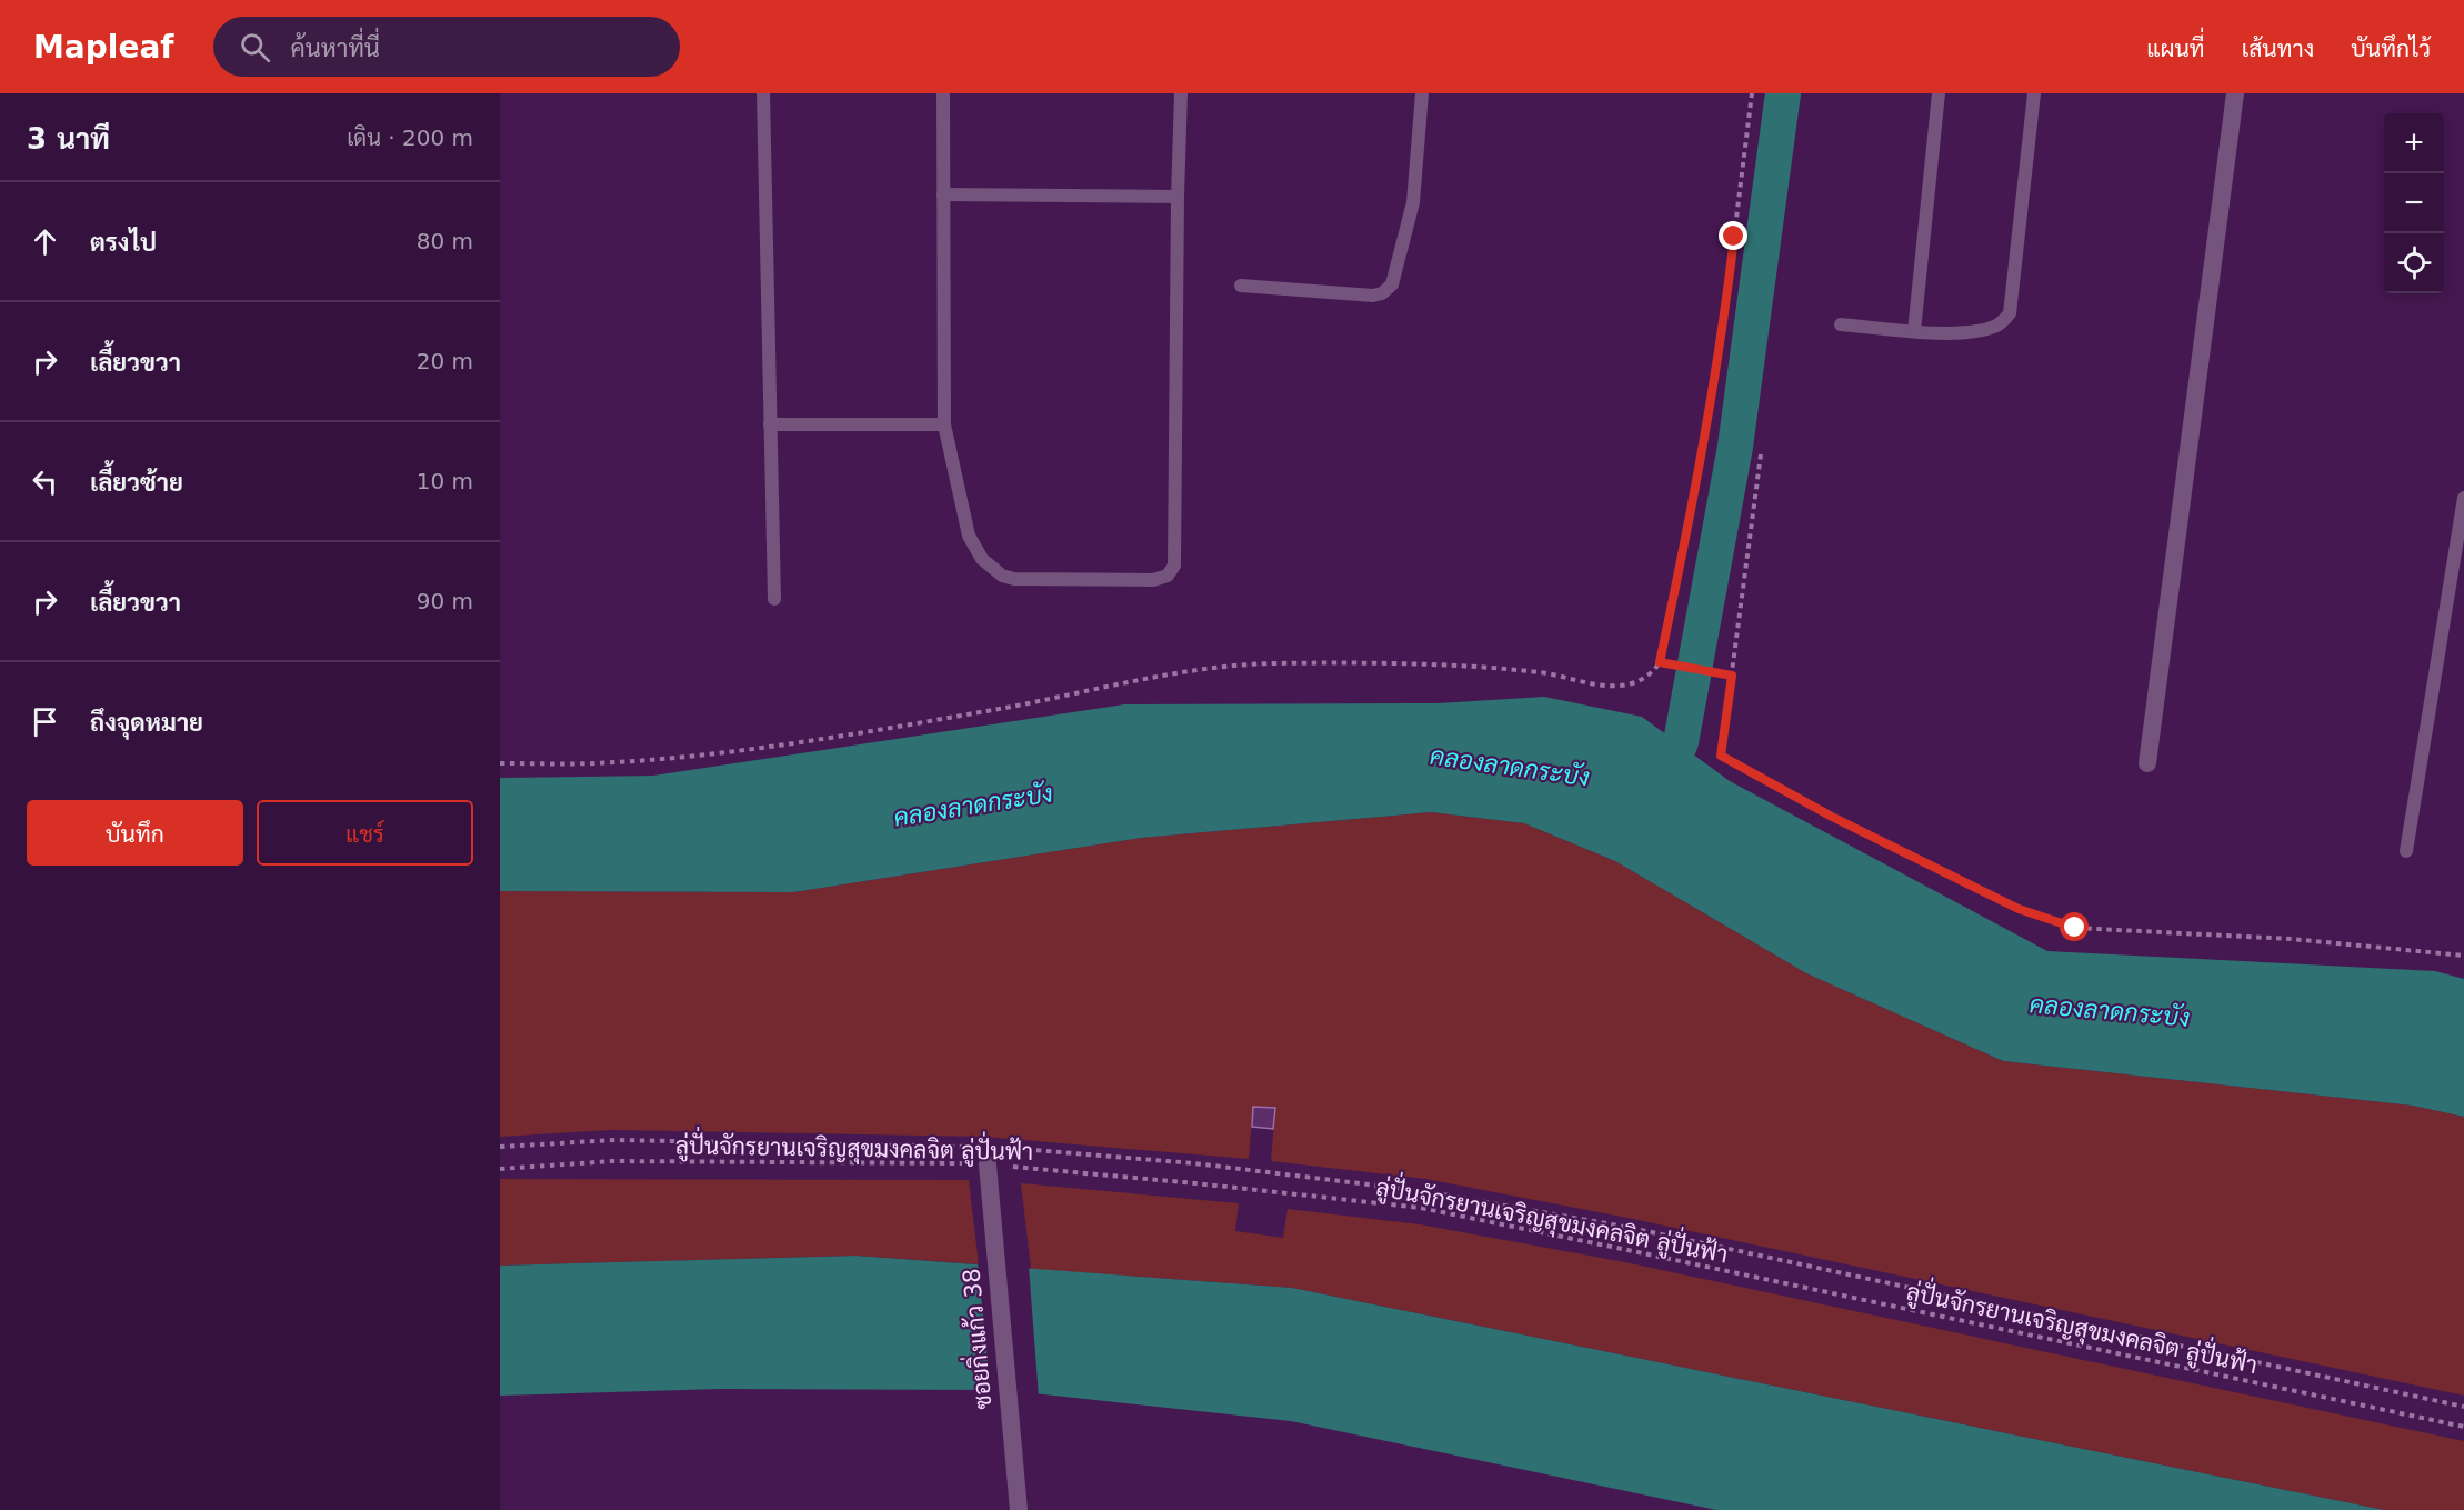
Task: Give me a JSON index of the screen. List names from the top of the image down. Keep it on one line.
{"streets":{"street":["ซอยกิ่งแก้ว 38"],"path":["ลู่ปั่นจักรยานเจริญสุขมงคลจิต ลู่ปั่นฟ้า"]},"crossings":[["ลู่ปั่นจักรยานเจริญสุขมงคลจิต ลู่ปั่นฟ้า","ซอยกิ่งแก้ว 38"]],"water":["คลองลาดกระบัง"],"page":{"header":"Mapleaf","search":"ค้นหาที่นี่","nav":["แผนที่","เส้นทาง","บันทึกไว้"],"heading":["3 นาที","เดิน · 200 m"],"map_buttons":["+","−"],"list":[["ตรงไป","80 m"],["เลี้ยวขวา","20 m"],["เลี้ยวซ้าย","10 m"],["เลี้ยวขวา","90 m"],"ถึงจุดหมาย"],"buttons":["บันทึก","แชร์"]}}
